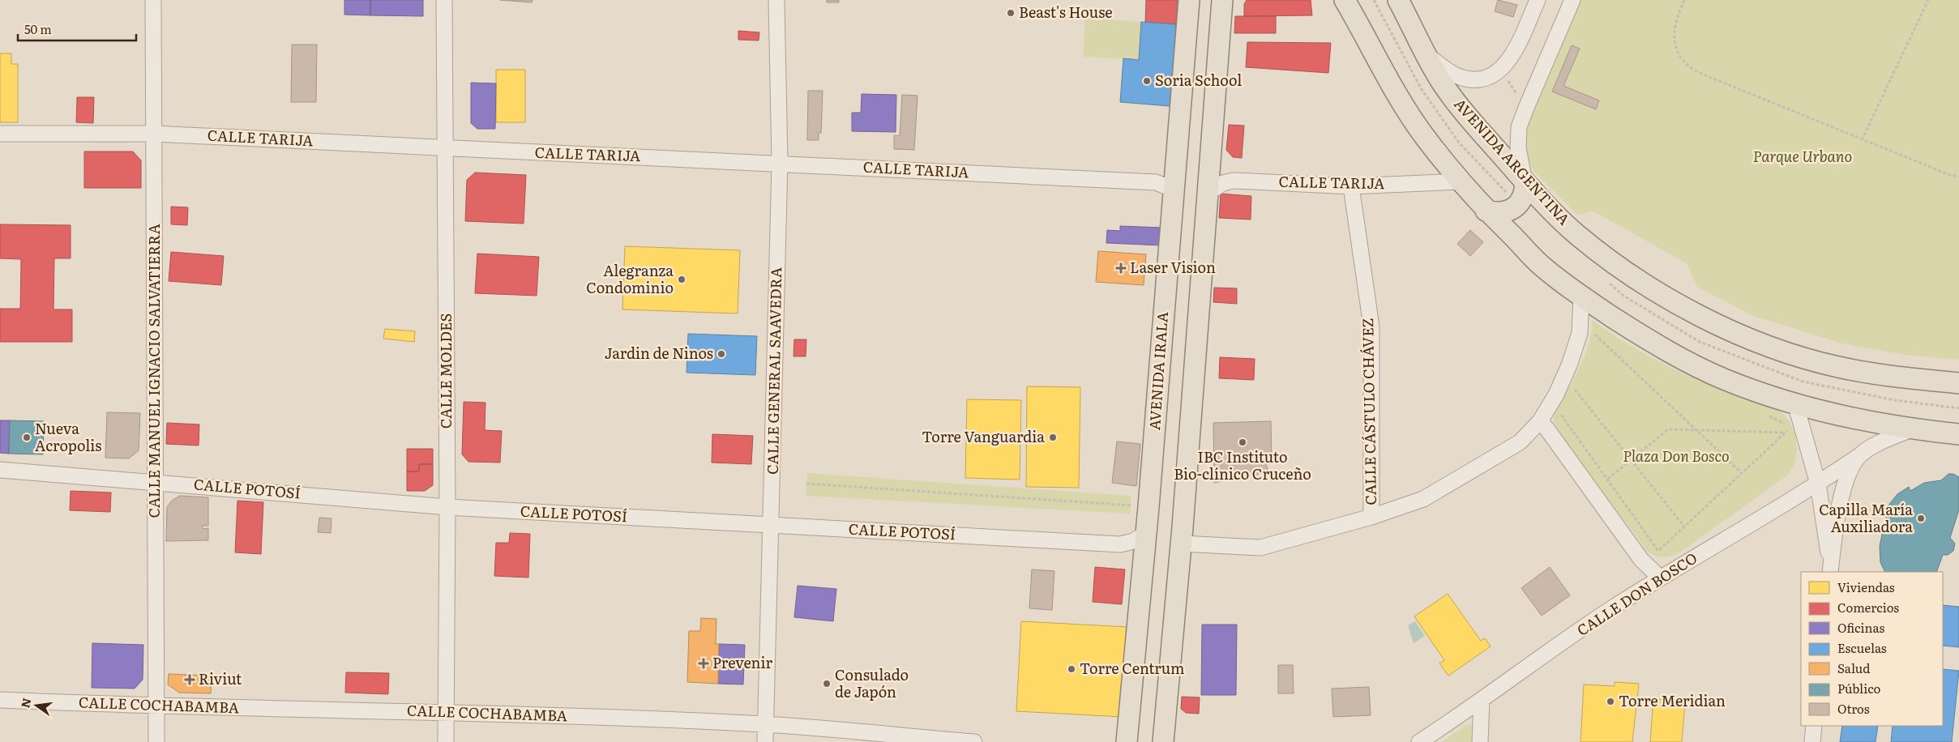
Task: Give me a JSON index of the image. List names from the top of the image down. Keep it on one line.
{"streets":{"main road":["AVENIDA ARGENTINA","AVENIDA IRALA"],"street":["CALLE TARIJA","CALLE MANUEL IGNACIO SALVATIERRA","CALLE MOLDES","CALLE GENERAL SAAVEDRA","CALLE CÁSTULO CHÁVEZ","CALLE POTOSÍ","CALLE DON BOSCO","CALLE COCHABAMBA"]},"crossings":[["CALLE TARIJA","CALLE MANUEL IGNACIO SALVATIERRA"],["CALLE TARIJA","CALLE MOLDES"],["CALLE TARIJA","CALLE GENERAL SAAVEDRA"],["CALLE TARIJA","AVENIDA IRALA"],["CALLE TARIJA","CALLE CÁSTULO CHÁVEZ"],["CALLE MANUEL IGNACIO SALVATIERRA","CALLE POTOSÍ"],["CALLE MANUEL IGNACIO SALVATIERRA","CALLE COCHABAMBA"],["CALLE MOLDES","CALLE POTOSÍ"],["CALLE MOLDES","CALLE COCHABAMBA"],["CALLE GENERAL SAAVEDRA","CALLE POTOSÍ"],["CALLE GENERAL SAAVEDRA","CALLE COCHABAMBA"],["AVENIDA IRALA","CALLE POTOSÍ"]],"parks":["Parque Urbano","Plaza Don Bosco"],"places":{"other":["Beast's House","Soria School","Alegranza Condominio","Jardin de Ninos","Nueva Acropolis","Torre Vanguardia","IBC Instituto Bio-clínico Cruceño","Capilla María Auxiliadora","Torre Centrum","Consulado de Japón","Torre Meridian"],"health":["Laser Vision","Prevenir","Riviut"]},"legend":["Viviendas","Comercios","Oficinas","Escuelas","Salud","Público","Otros"],"scale_bar":"50 m","north":"left"}
